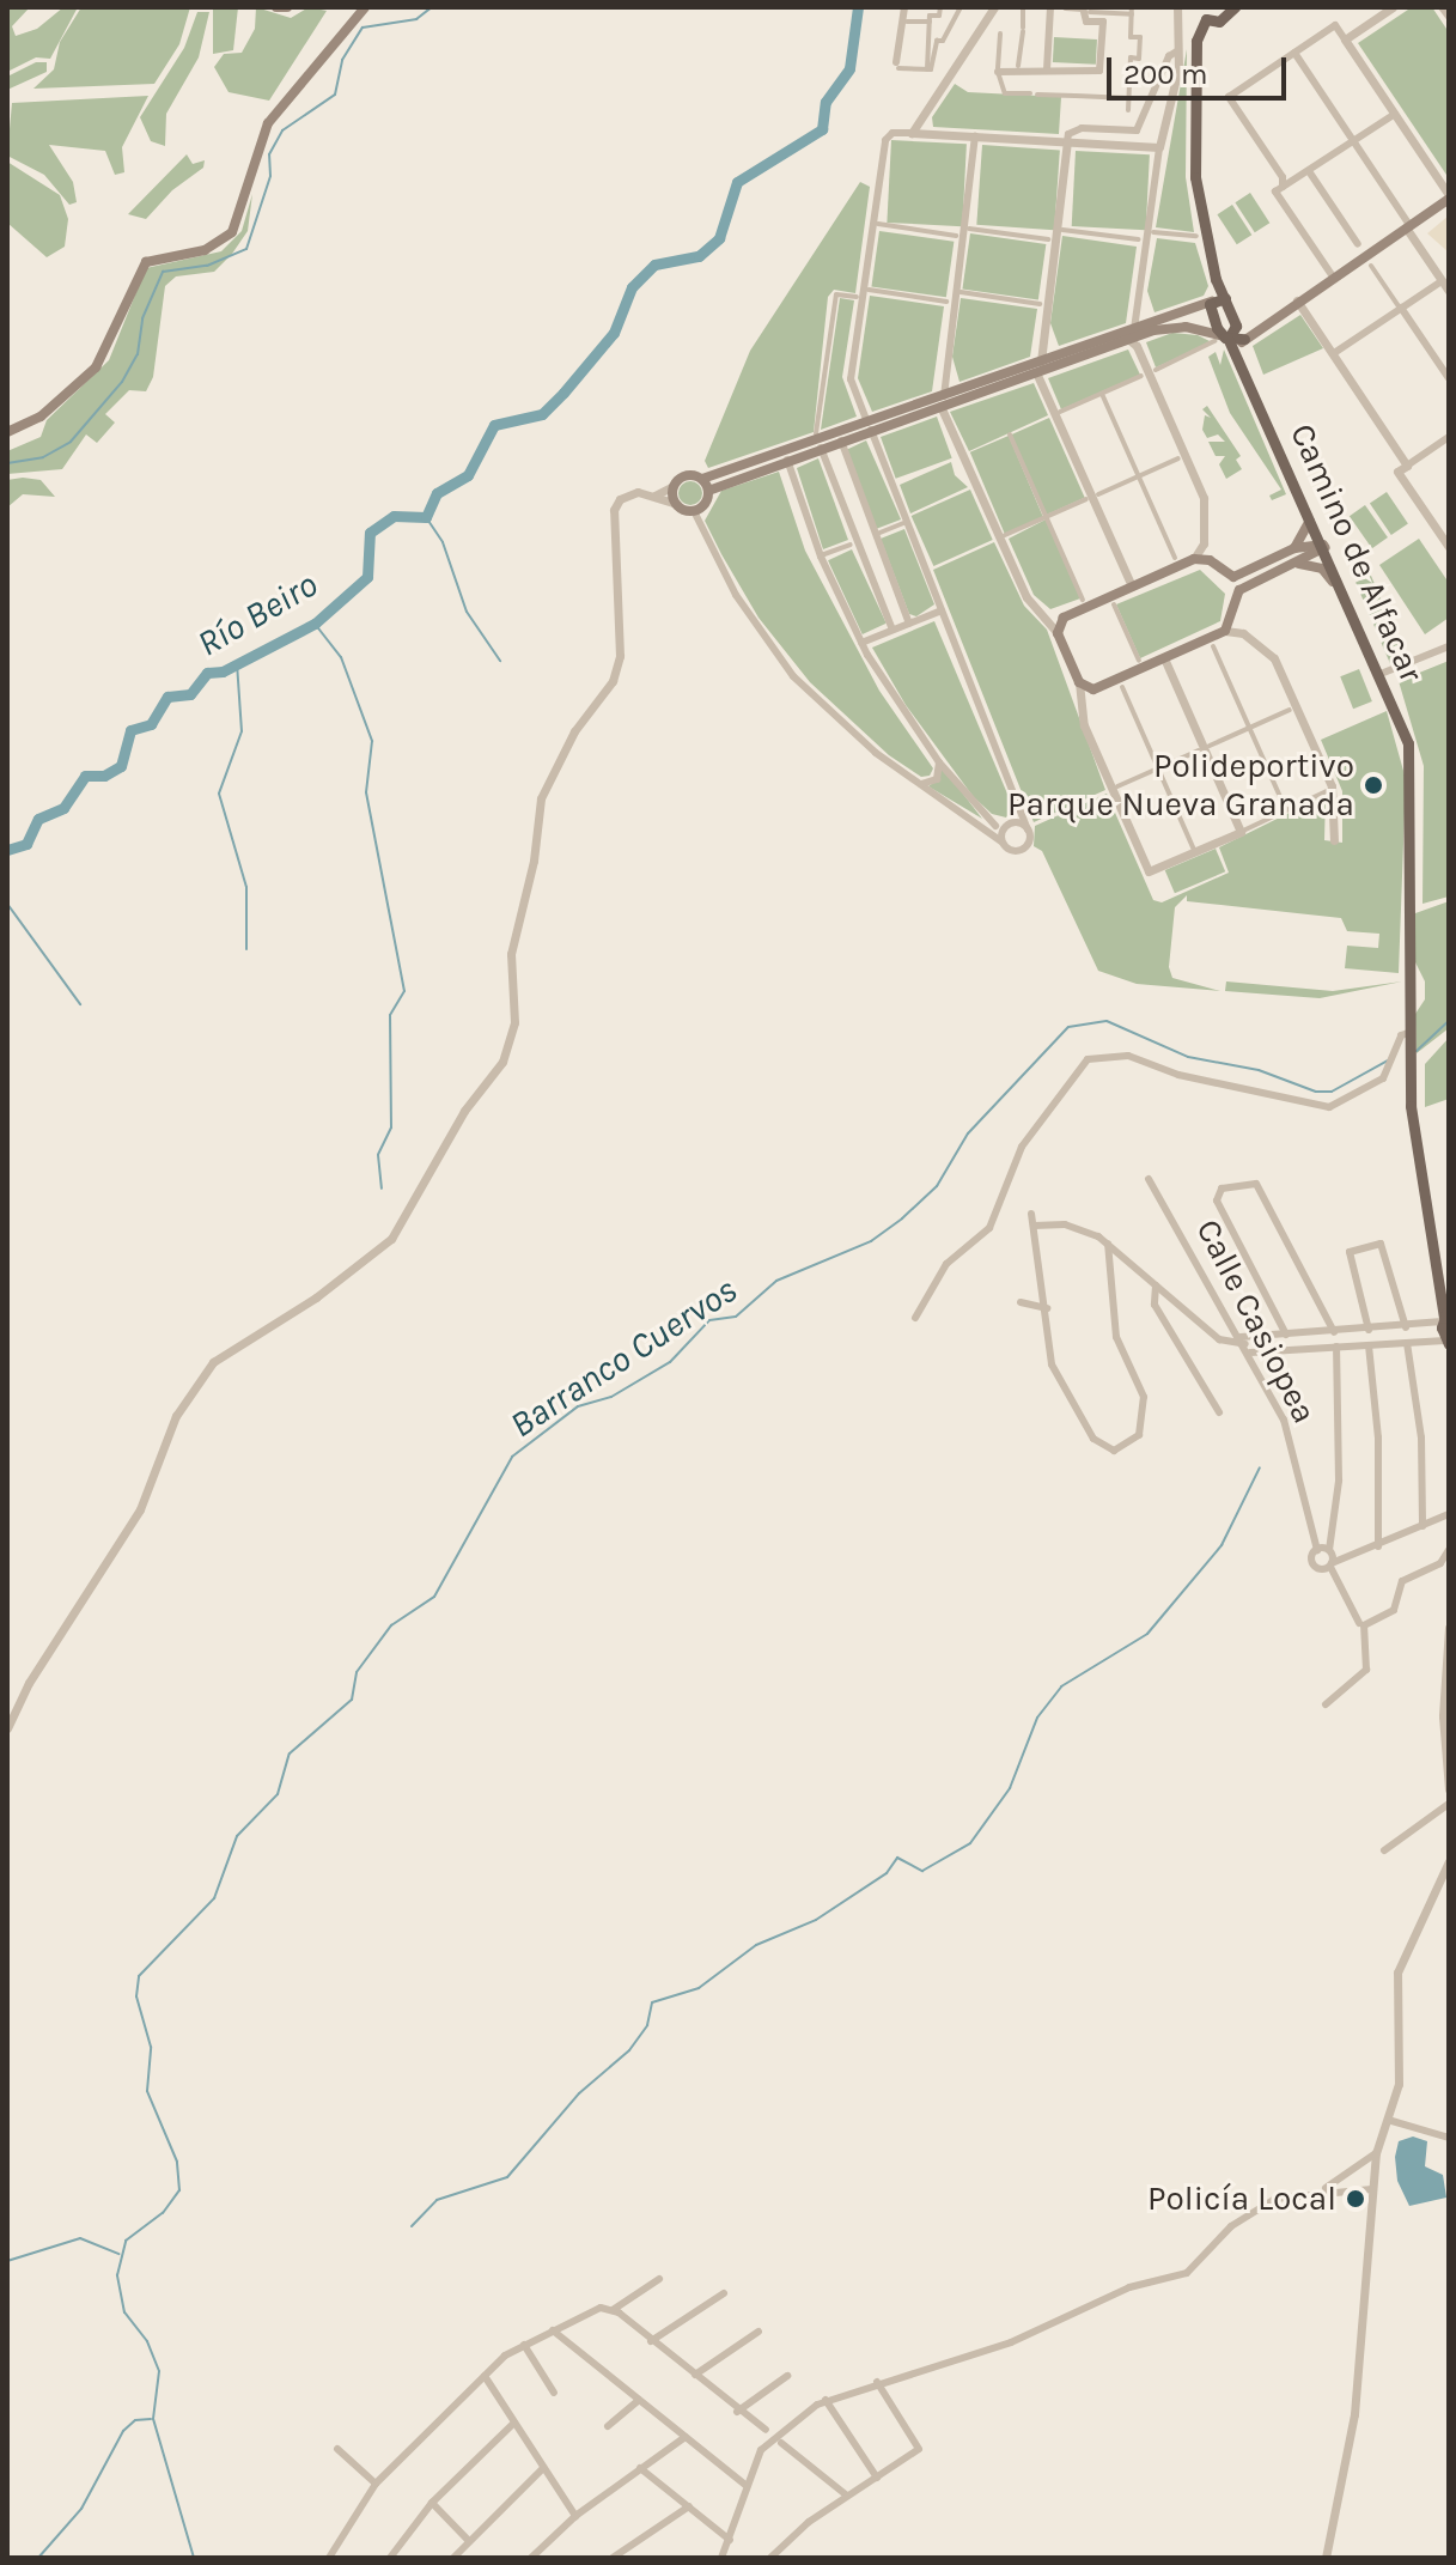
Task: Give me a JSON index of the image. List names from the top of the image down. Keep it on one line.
{"streets":{"main road":["Camino de Alfacar"],"street":["Calle Casiopea"]},"water":["Río Beiro","Barranco Cuervos"],"places":["Polideportivo Parque Nueva Granada","Policía Local"],"scale_bar":"200 m"}
